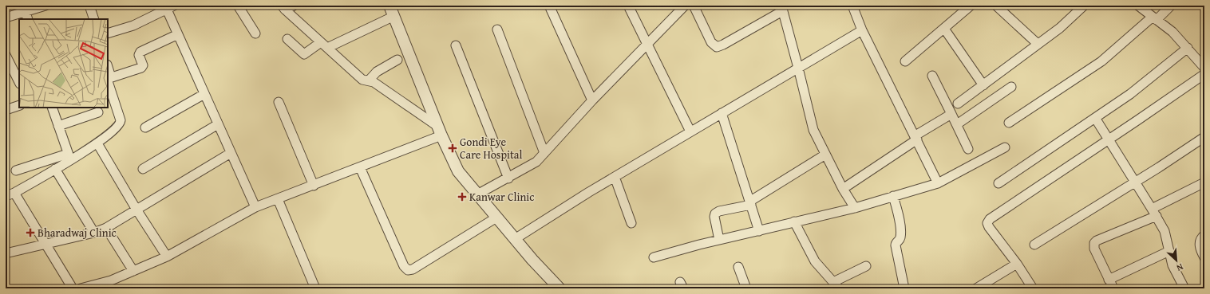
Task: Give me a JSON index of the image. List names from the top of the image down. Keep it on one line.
{"places":{"health":["Gondi Eye Care Hospital","Kanwar Clinic","Bharadwaj Clinic"]},"north":"bottom right"}
